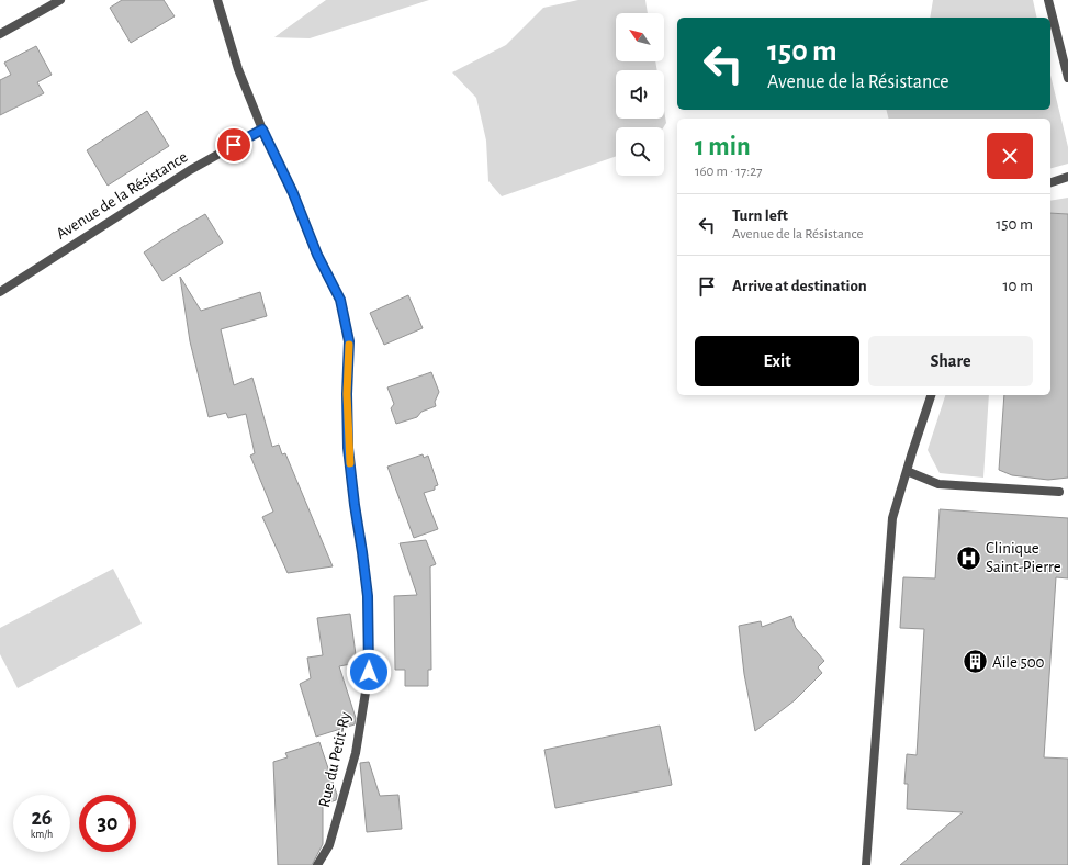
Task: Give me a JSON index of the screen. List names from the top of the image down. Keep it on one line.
{"streets":{"street":["Avenue de la Résistance","Rue du Petit-Ry"]},"crossings":[["Avenue de la Résistance","Rue du Petit-Ry"]],"places":{"hospital":["Clinique Saint-Pierre"],"building":["Aile 500"]},"north":"top left","page":{"turn":["150 m","Avenue de la Résistance"],"heading":["1 min","160 m · 17:27"],"list":[{"name":"Turn left","note":"Avenue de la Résistance","value":"150 m"},{"name":"Arrive at destination","value":"10 m"}],"buttons":["Exit","Share"],"speed":"26 km/h","limit":"30"}}
